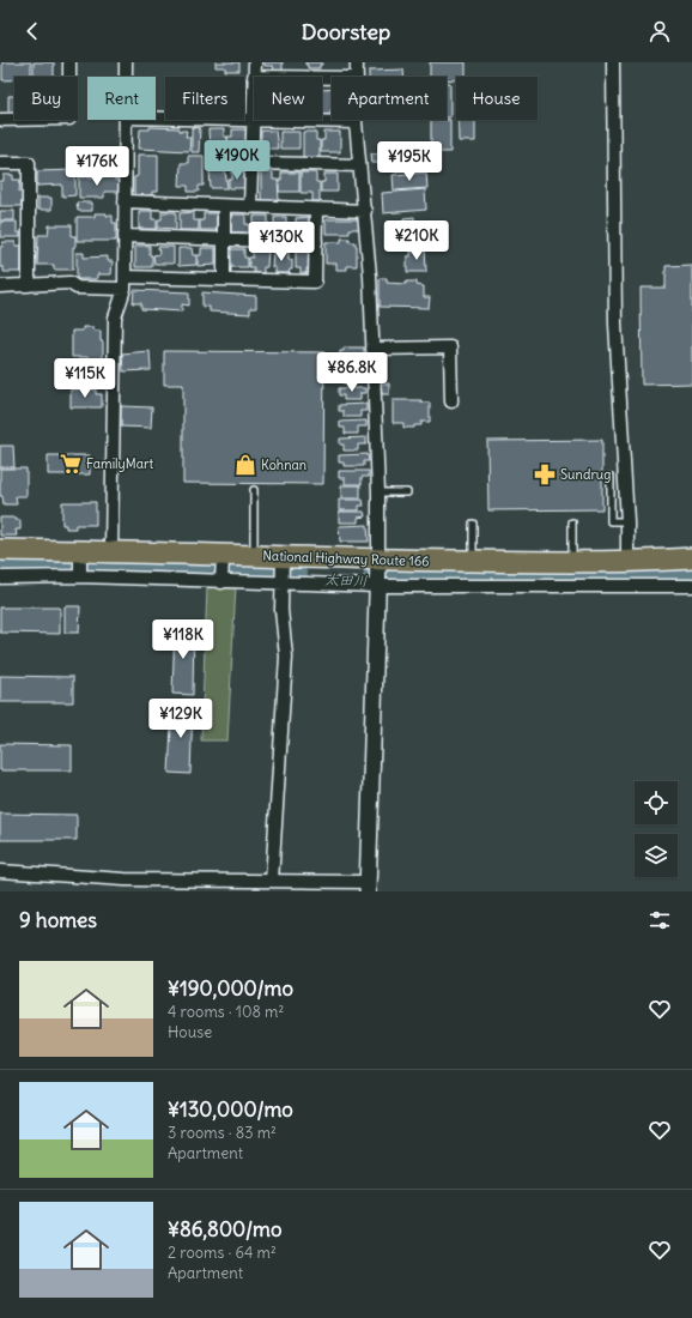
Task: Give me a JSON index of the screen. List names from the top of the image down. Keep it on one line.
{"streets":{"highway":["National Highway Route 166"]},"water":["太田川"],"places":{"supermarket":["FamilyMart"],"shop":["Kohnan"],"pharmacy":["Sundrug"]},"page":{"header":"Doorstep","chip":["Buy","Rent","Filters","New","Apartment","House"],"price":["¥190K","¥195K","¥176K","¥210K","¥130K","¥86.8K","¥115K","¥118K","¥129K"],"heading":"9 homes","list":[{"name":"¥190,000/mo","note":"4 rooms · 108 m² · House"},{"name":"¥130,000/mo","note":"3 rooms · 83 m² · Apartment"},{"name":"¥86,800/mo","note":"2 rooms · 64 m² · Apartment"}]}}
